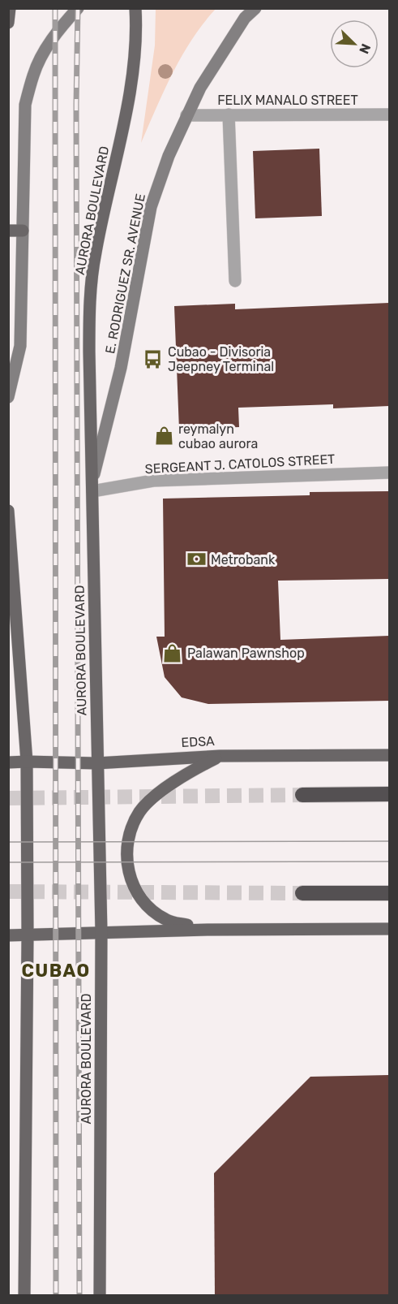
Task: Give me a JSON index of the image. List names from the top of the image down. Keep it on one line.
{"streets":{"main road":["AURORA BOULEVARD","E. RODRIGUEZ SR. AVENUE","EDSA"],"street":["FELIX MANALO STREET","SERGEANT J. CATOLOS STREET"]},"crossings":[["FELIX MANALO STREET","E. RODRIGUEZ SR. AVENUE"],["AURORA BOULEVARD","E. RODRIGUEZ SR. AVENUE"],["AURORA BOULEVARD","SERGEANT J. CATOLOS STREET"],["AURORA BOULEVARD","EDSA"],["E. RODRIGUEZ SR. AVENUE","SERGEANT J. CATOLOS STREET"]],"districts":["CUBAO"],"places":{"bus stop":["Cubao - Divisoria Jeepney Terminal"],"shop":["reymalyn cubao aurora","Palawan Pawnshop"],"bank":["Metrobank"]},"north":"bottom right"}
